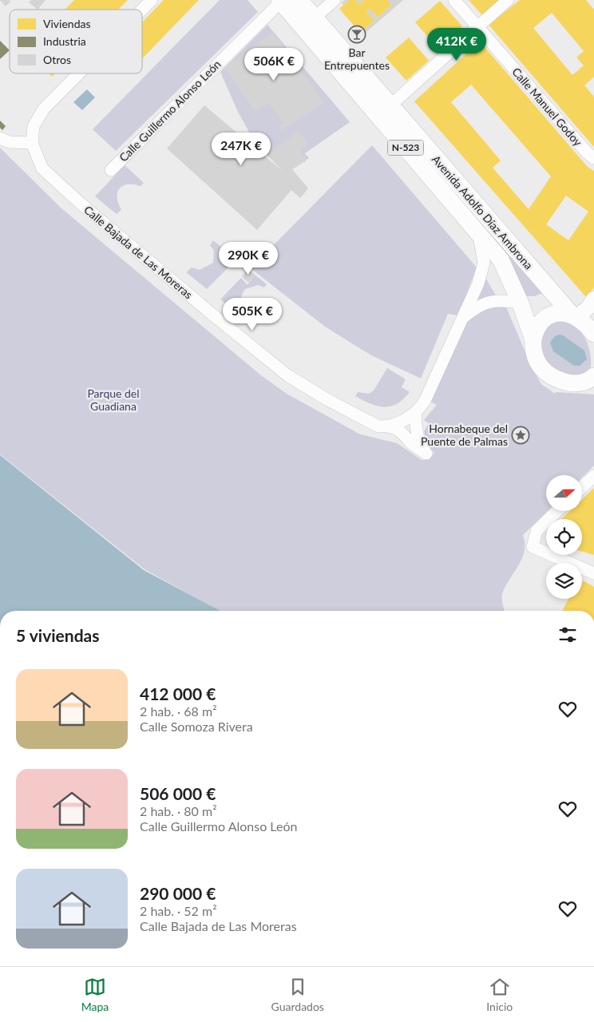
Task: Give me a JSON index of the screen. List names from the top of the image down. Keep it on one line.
{"streets":{"highway":["N-523","Avenida Adolfo Díaz Ambrona"],"street":["Calle Manuel Godoy","Calle Guillermo Alonso León","Calle Bajada de Las Moreras"]},"crossings":[["Calle Guillermo Alonso León","Avenida Adolfo Díaz Ambrona"],["N-523","Avenida Adolfo Díaz Ambrona"]],"parks":["Parque del Guadiana"],"places":{"bar":["Bar Entrepuentes"],"place":["Hornabeque del Puente de Palmas"]},"legend":["Viviendas","Industria","Otros"],"north":"right","page":{"price":["412K €","506K €","247K €","290K €","505K €"],"heading":"5 viviendas","list":[{"name":"412 000 €","note":"2 hab. · 68 m² · Calle Somoza Rivera"},{"name":"506 000 €","note":"2 hab. · 80 m² · Calle Guillermo Alonso León"},{"name":"290 000 €","note":"2 hab. · 52 m² · Calle Bajada de Las Moreras"}],"tabs":["Mapa","Guardados","Inicio"]}}
